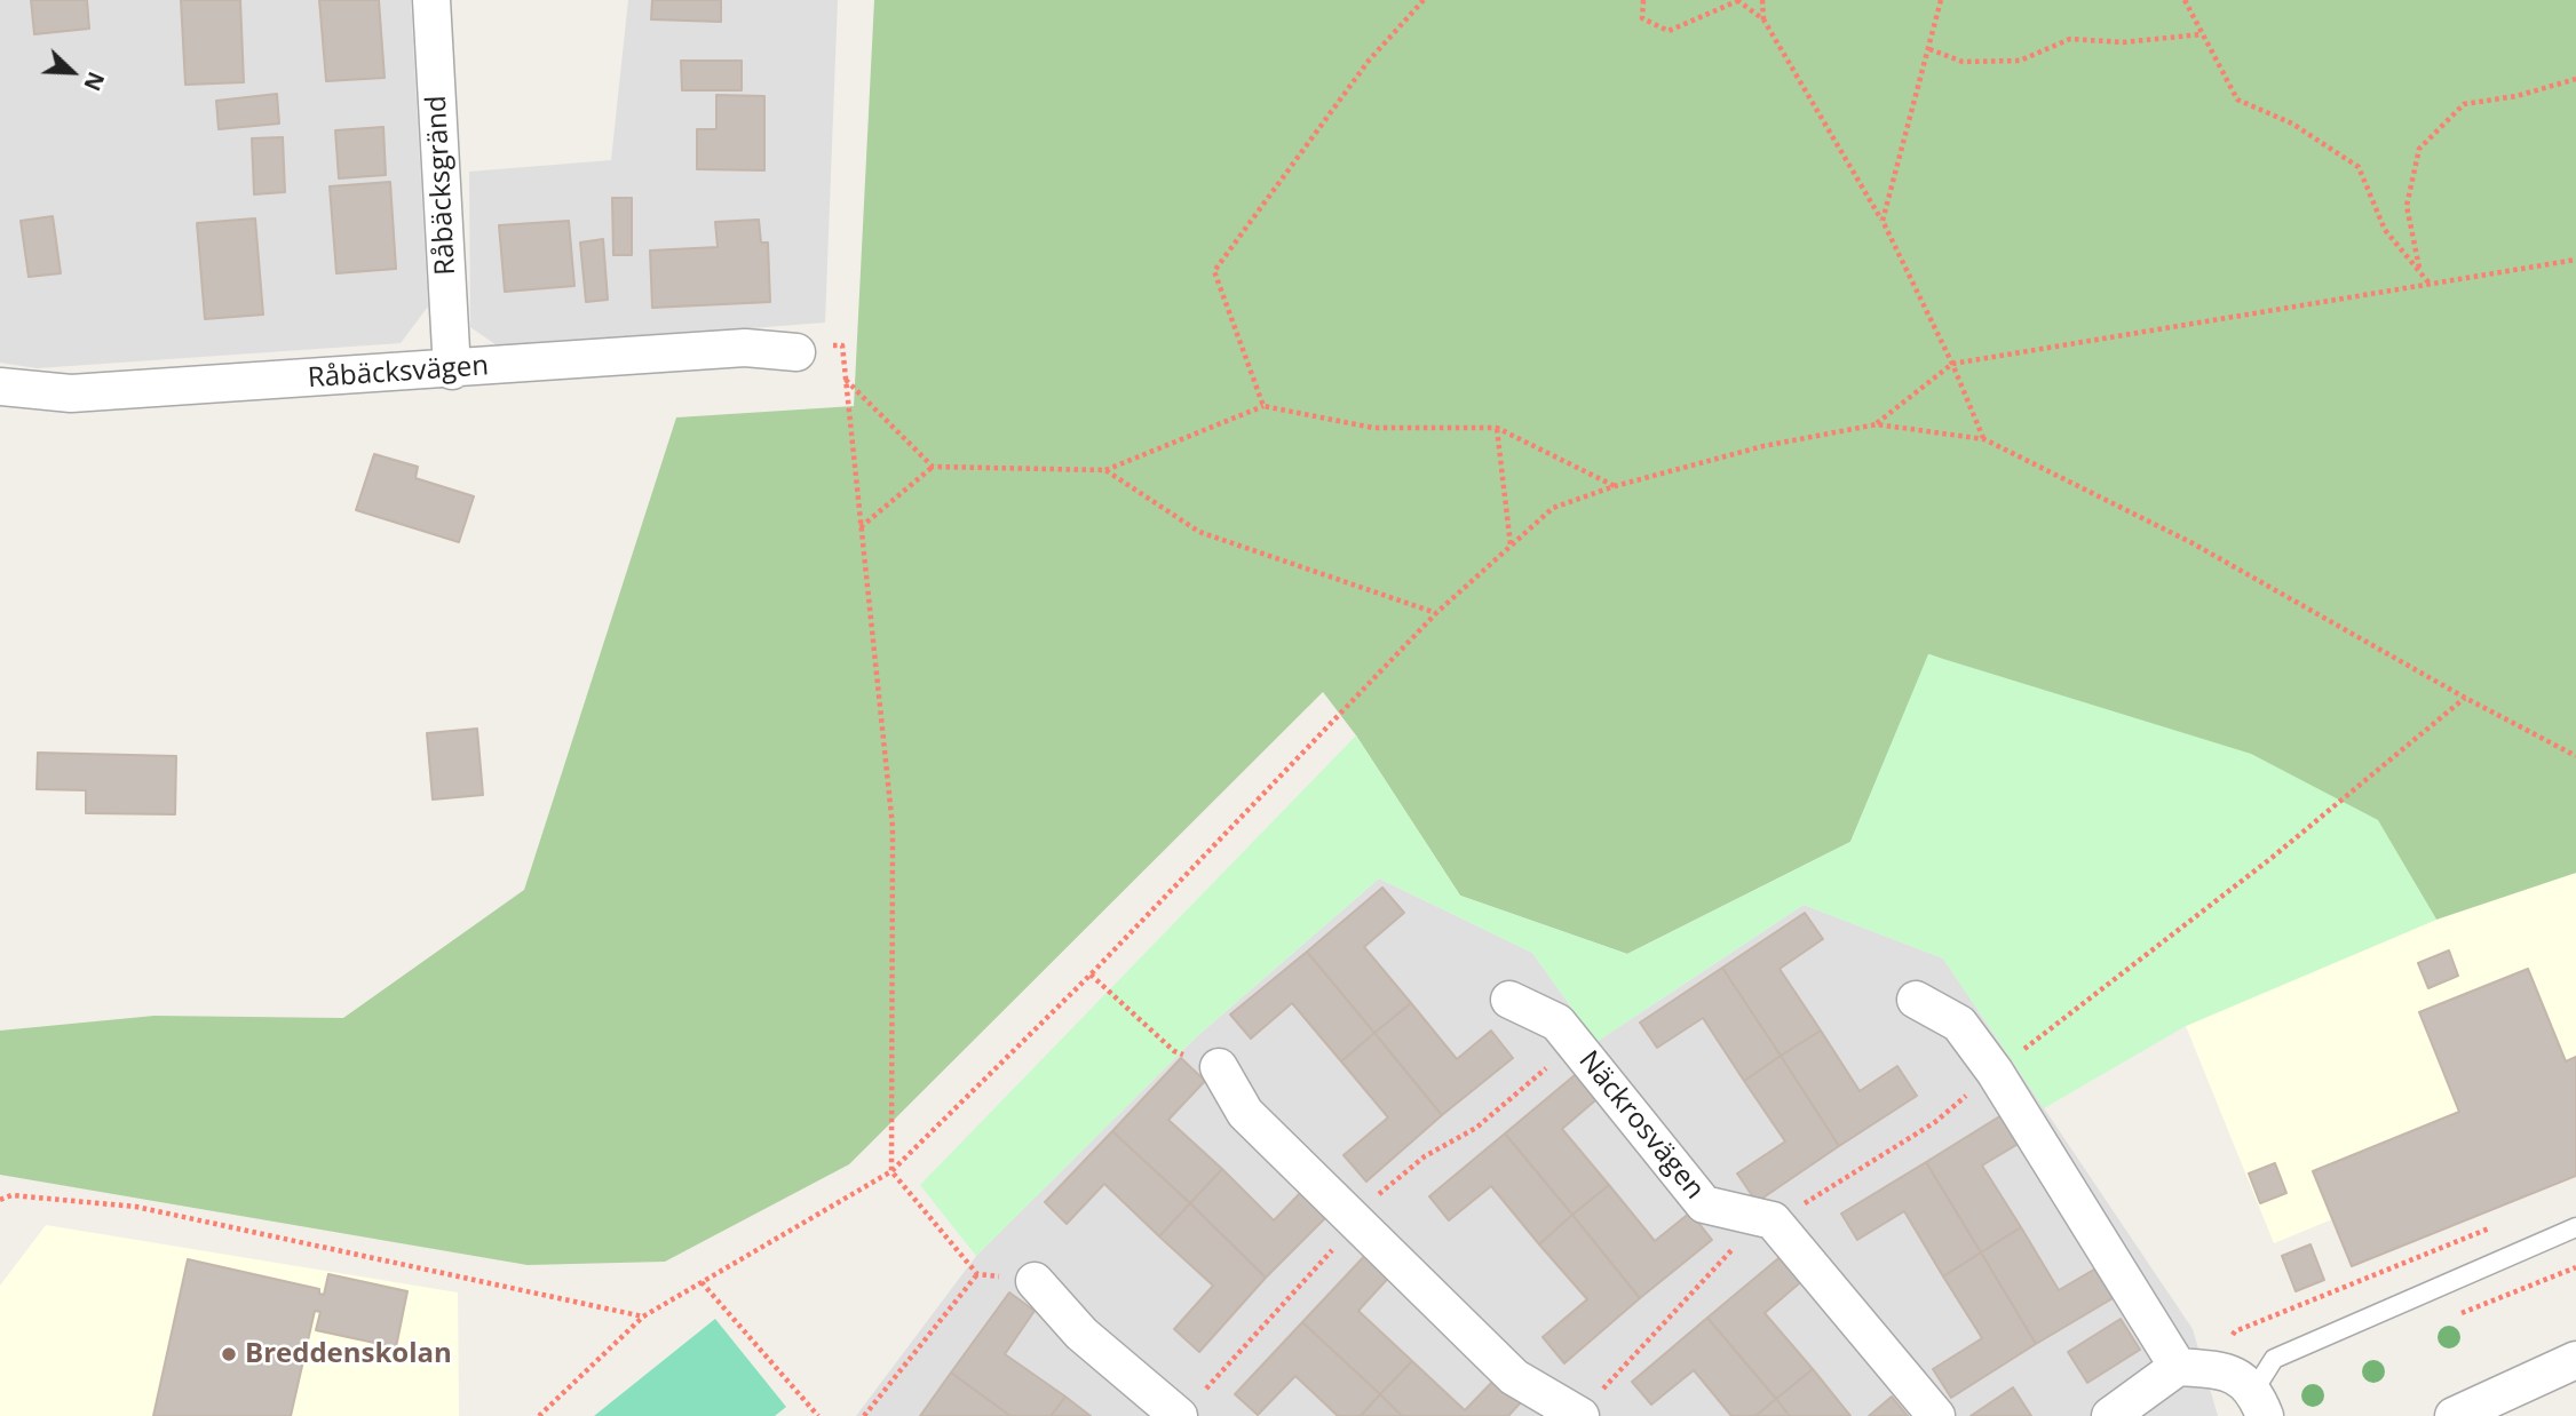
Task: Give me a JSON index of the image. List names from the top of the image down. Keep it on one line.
{"streets":{"street":["Råbäcksgränd","Råbäcksvägen","Näckrosvägen"]},"crossings":[["Råbäcksgränd","Råbäcksvägen"]],"places":["Breddenskolan"],"north":"bottom right"}
